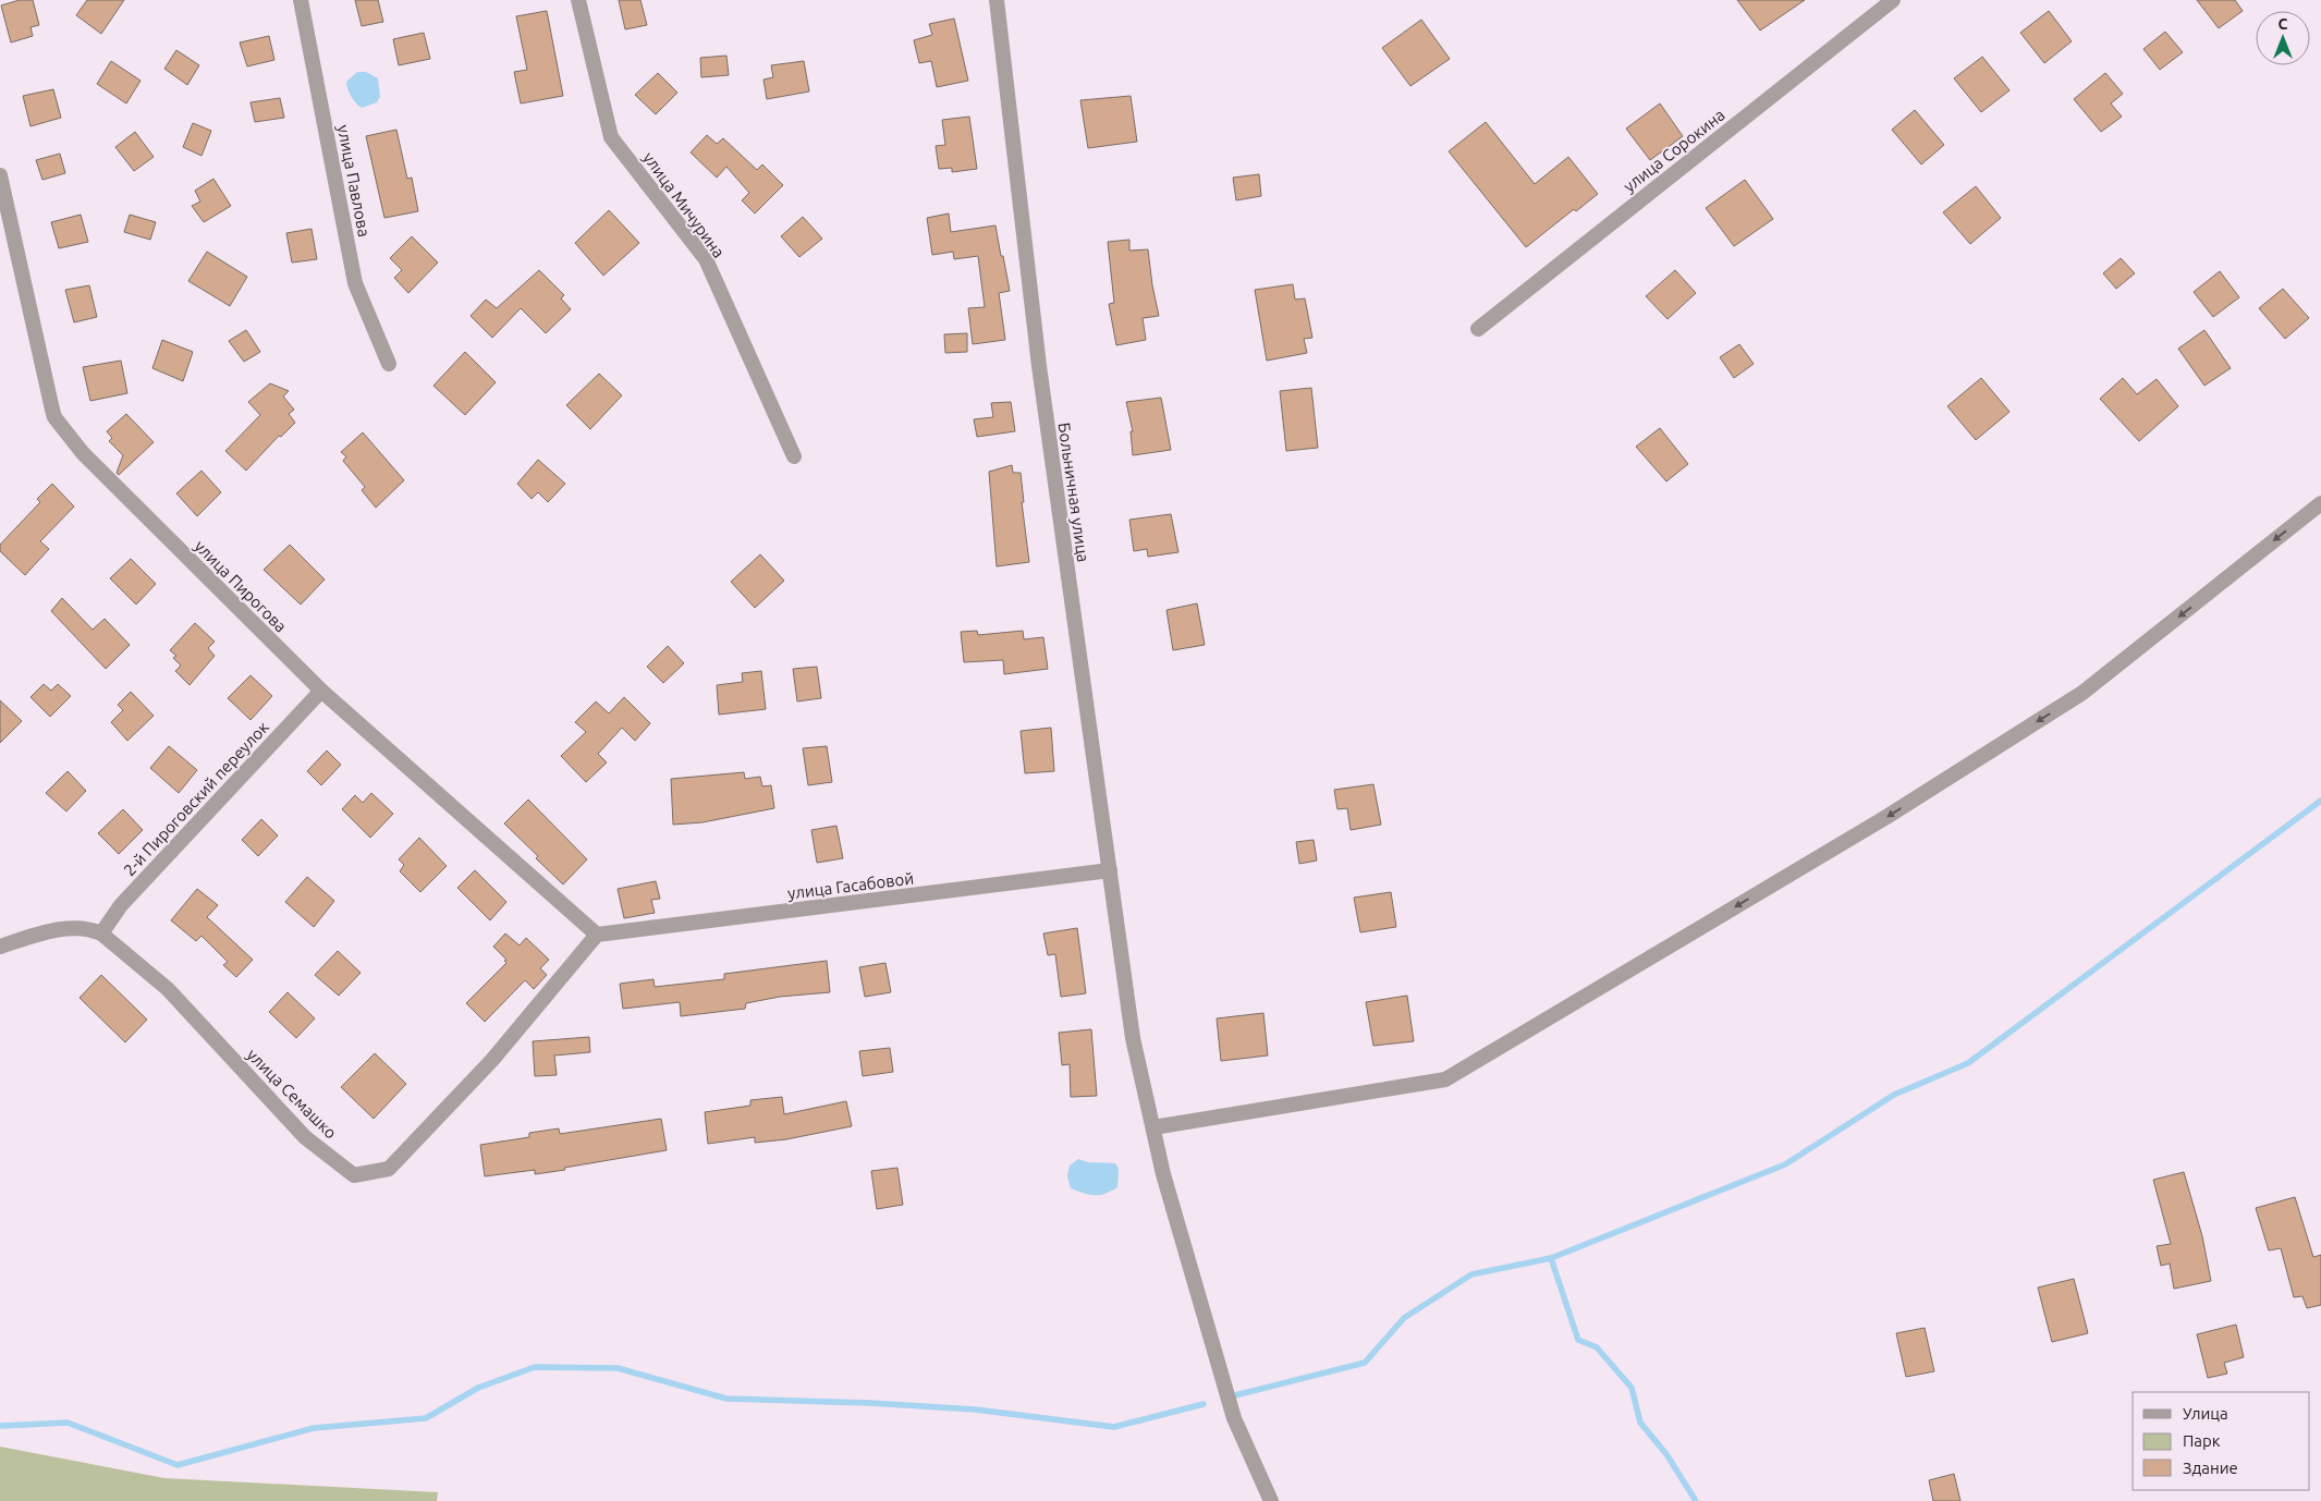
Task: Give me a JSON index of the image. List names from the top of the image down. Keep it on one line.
{"streets":{"street":["улица Сорокина","улица Павлова","улица Мичурина","Больничная улица","улица Пирогова","2-й Пироговский переулок","улица Гасабовой","улица Семашко"]},"crossings":[["Больничная улица","улица Гасабовой"],["улица Пирогова","2-й Пироговский переулок"],["улица Пирогова","улица Гасабовой"],["улица Пирогова","улица Семашко"],["2-й Пироговский переулок","улица Семашко"],["улица Гасабовой","улица Семашко"]],"legend":["Улица","Парк","Здание"],"north":"top"}
